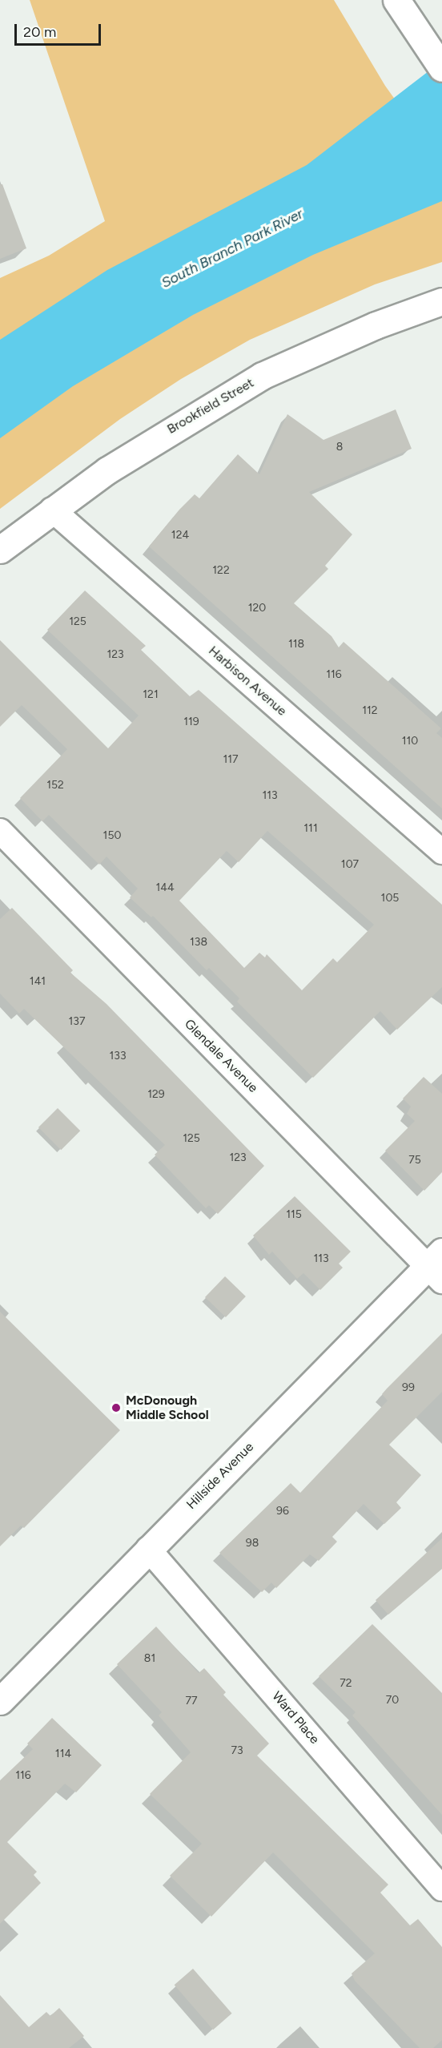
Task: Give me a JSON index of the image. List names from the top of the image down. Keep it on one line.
{"streets":{"street":["Brookfield Street","Harbison Avenue","Glendale Avenue","Hillside Avenue","Ward Place"]},"crossings":[["Brookfield Street","Harbison Avenue"],["Glendale Avenue","Hillside Avenue"],["Hillside Avenue","Ward Place"]],"water":["South Branch Park River"],"places":["McDonough Middle School"],"house_numbers":["8","124","122","120","125","118","123","116","121","112","119","110","117","152","113","111","150","107","144","105","138","141","137","133","129","125","123","75","115","113","99","96","98","81","72","70","77","73","114","116"],"scale_bar":"20 m"}
